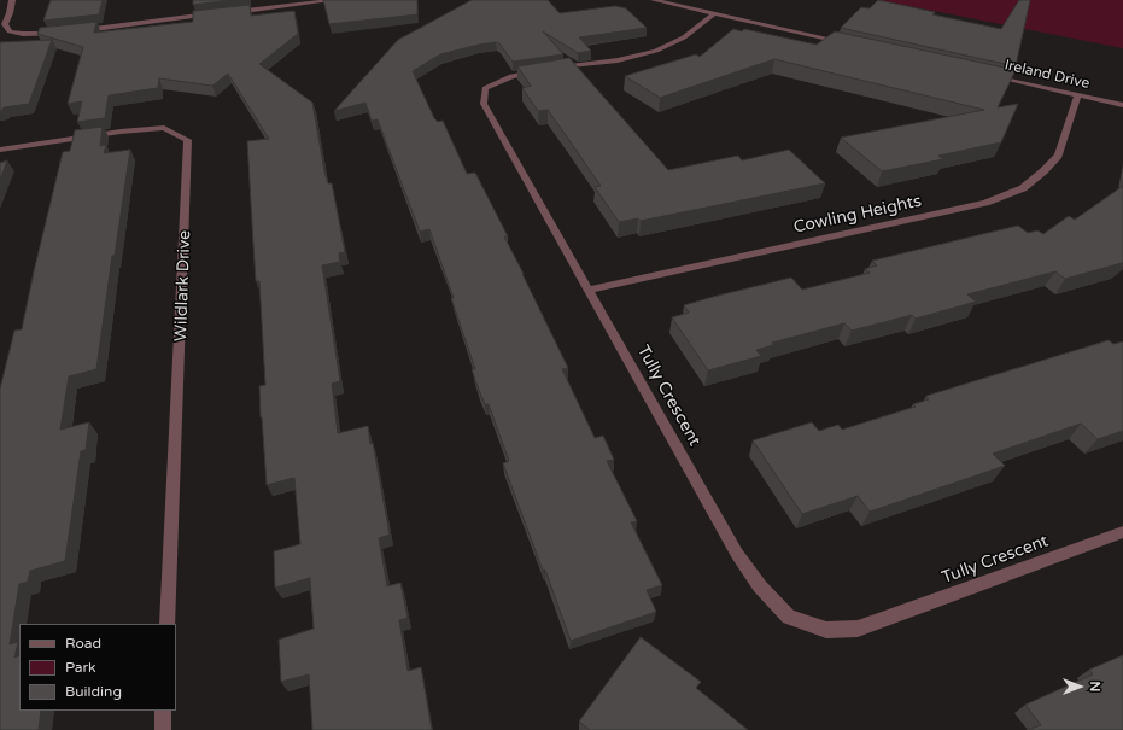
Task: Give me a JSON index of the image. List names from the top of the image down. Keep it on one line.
{"streets":{"street":["Ireland Drive","Cowling Heights","Wildlark Drive","Tully Crescent"]},"crossings":[["Ireland Drive","Cowling Heights"],["Cowling Heights","Tully Crescent"]],"legend":["Road","Park","Building"],"north":"right"}
